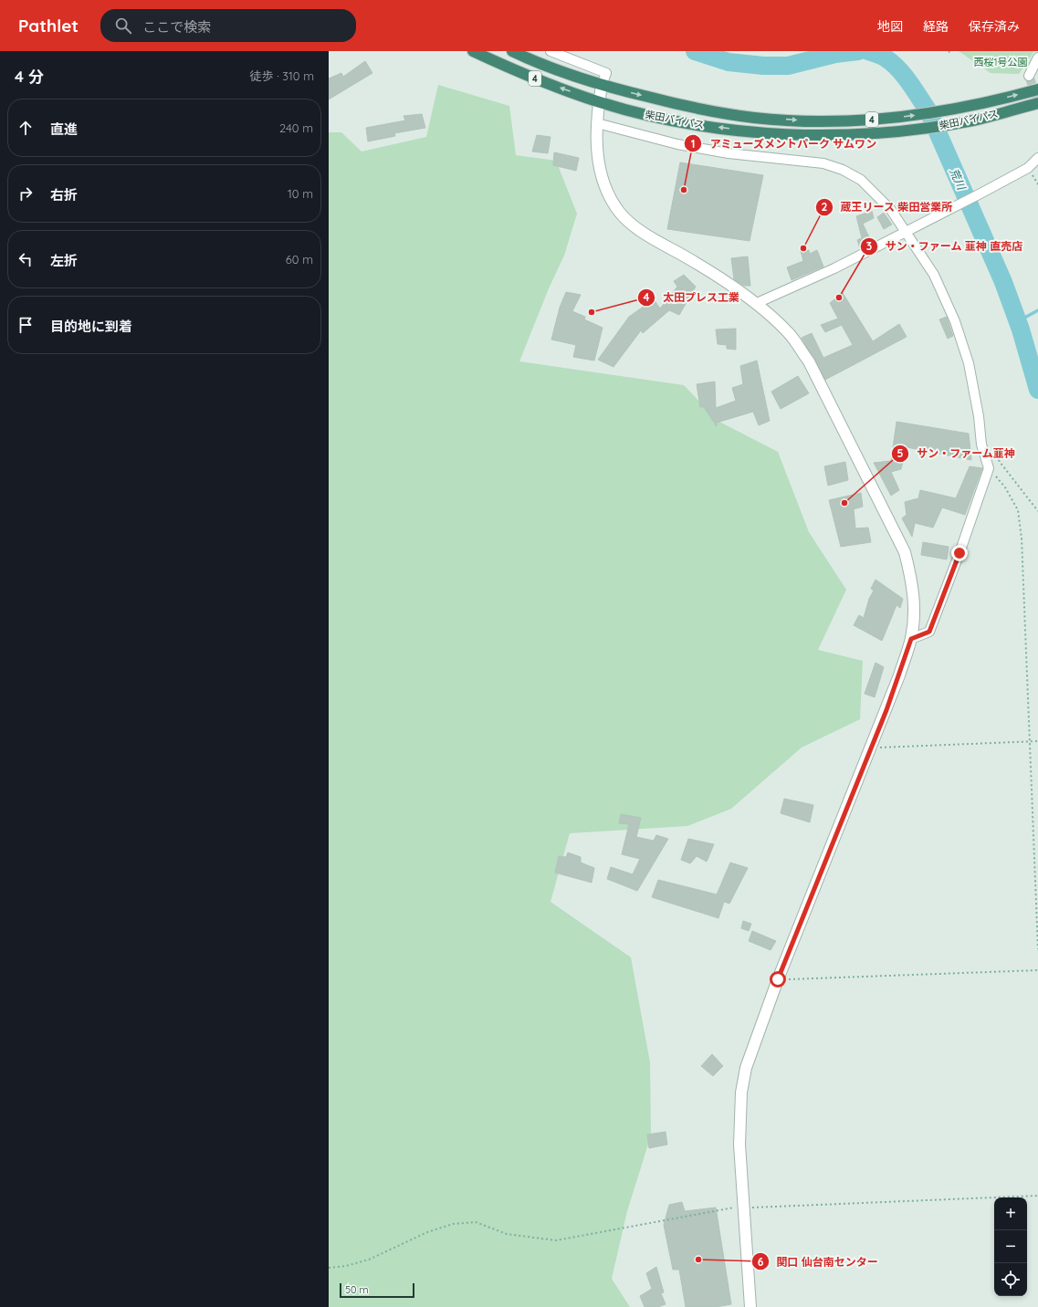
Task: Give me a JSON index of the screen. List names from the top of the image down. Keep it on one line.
{"streets":{"highway":["4","柴田バイパス"]},"water":["荒川"],"parks":["西桜1号公園"],"places":["アミューズメントパーク サムワン","蔵王リース 柴田営業所","サン・ファーム 韮神 直売店","太田プレス工業","サン・ファーム韮神","関口 仙台南センター"],"scale_bar":"50 m","page":{"header":"Pathlet","search":"ここで検索","nav":["地図","経路","保存済み"],"heading":["4 分","徒歩 · 310 m"],"list":[["直進","240 m"],["右折","10 m"],["左折","60 m"],"目的地に到着"],"map_buttons":["+","−"],"scale":"50 m"}}
